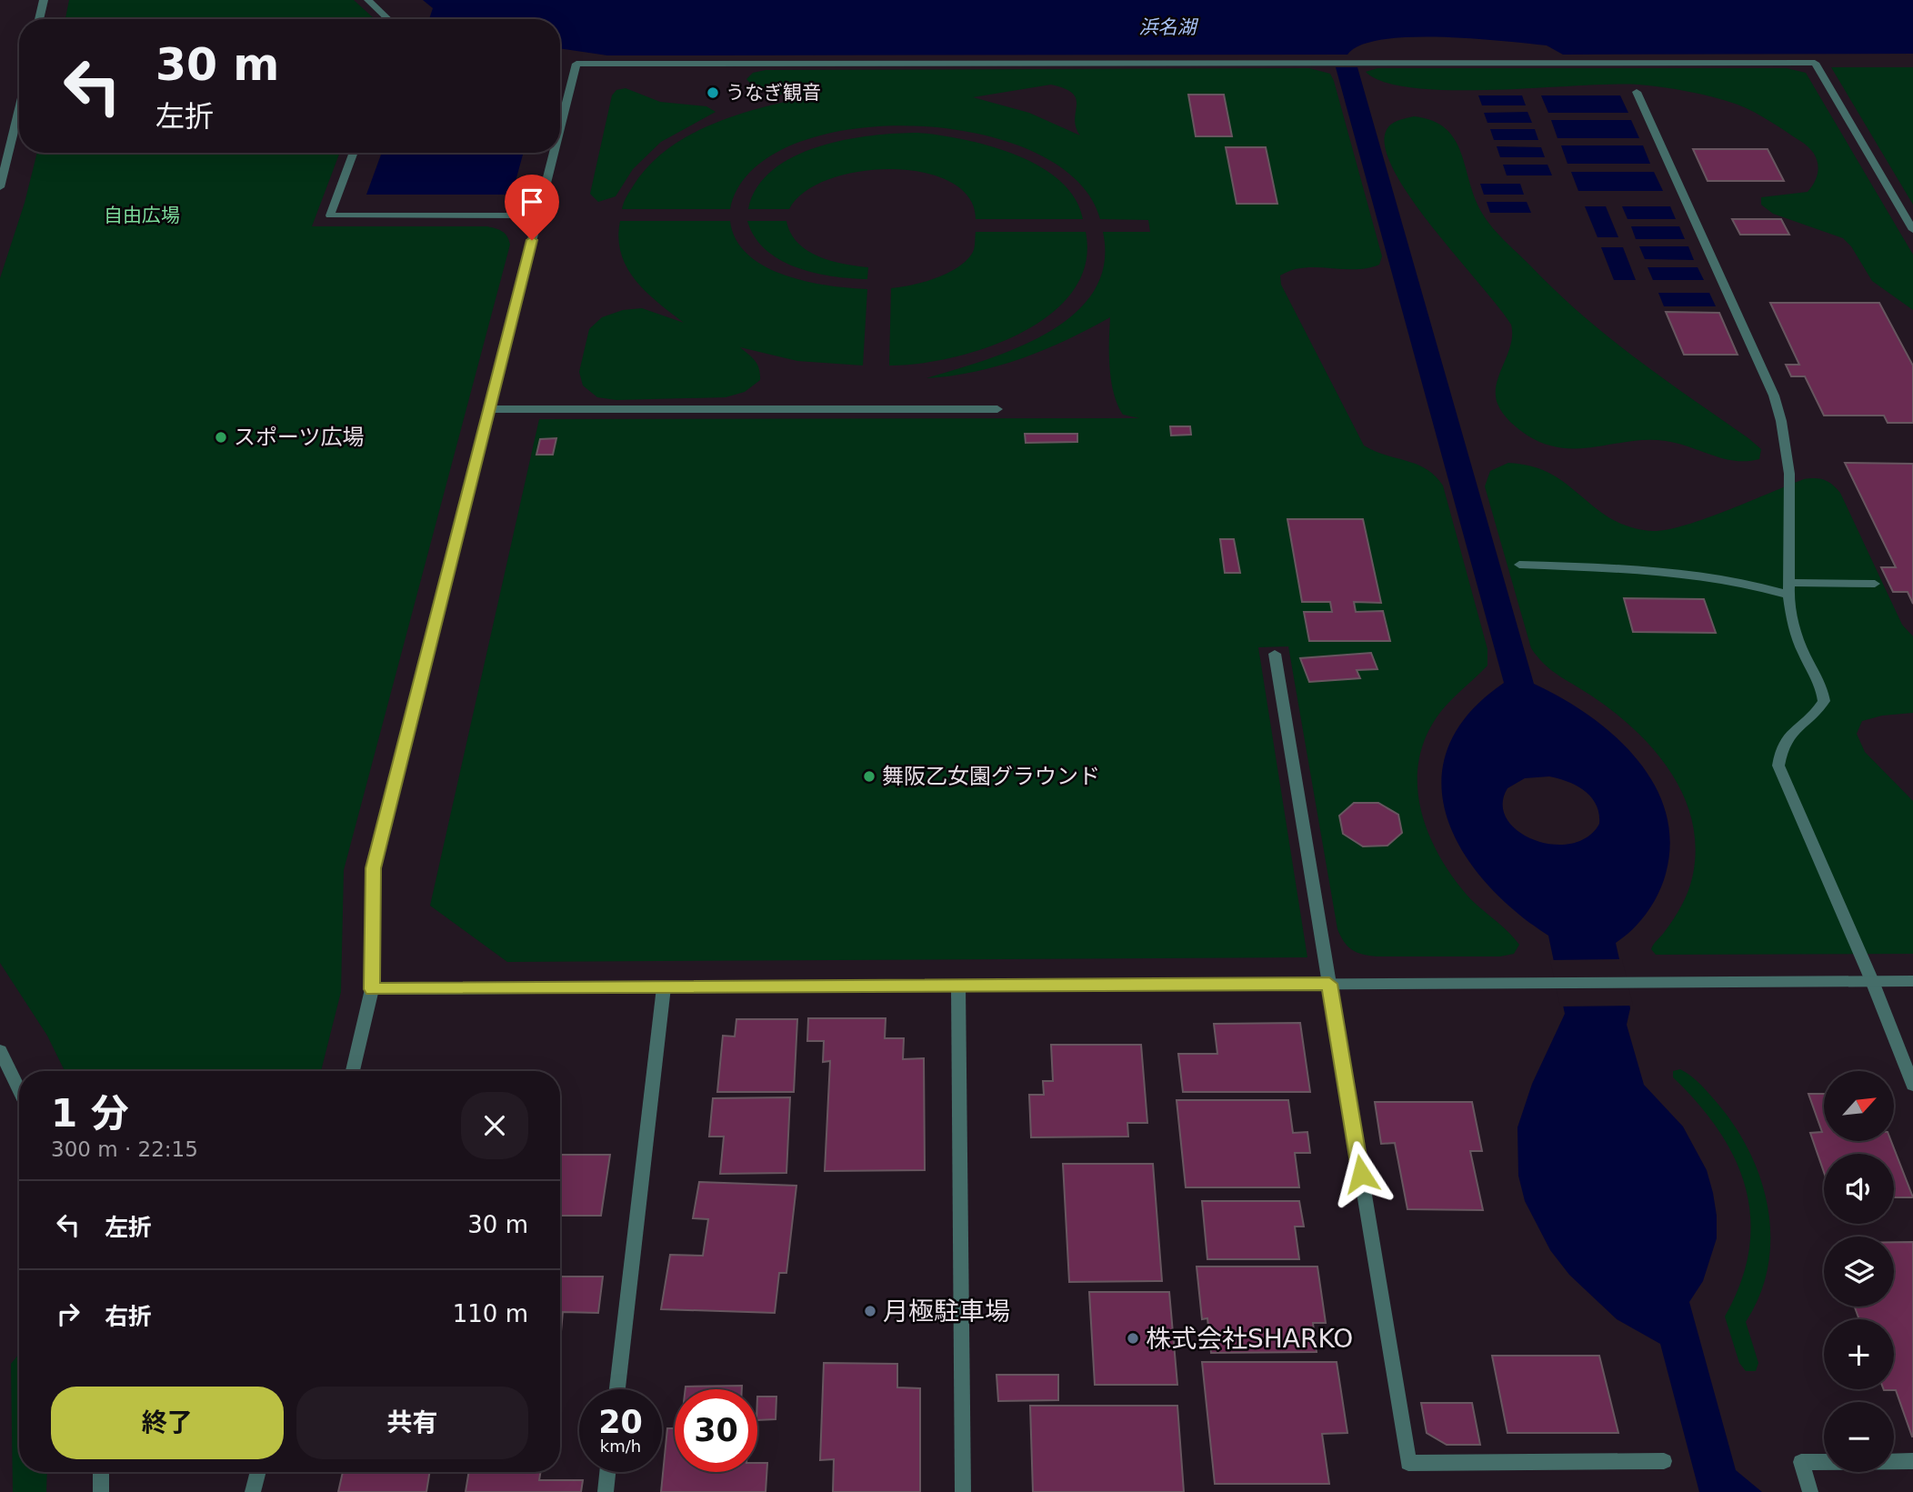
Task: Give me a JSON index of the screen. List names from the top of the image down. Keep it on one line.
{"water":["浜名湖"],"parks":["自由広場"],"places":["うなぎ観音","スポーツ広場","舞阪乙女園グラウンド","月極駐車場","株式会社SHARKO"],"north":"top right","page":{"turn":["30 m","左折"],"map_buttons":["+","−"],"heading":["1 分","300 m · 22:15"],"list":[{"name":"左折","value":"30 m"},{"name":"右折","value":"110 m"}],"buttons":["終了","共有"],"speed":"20 km/h","limit":"30"}}
